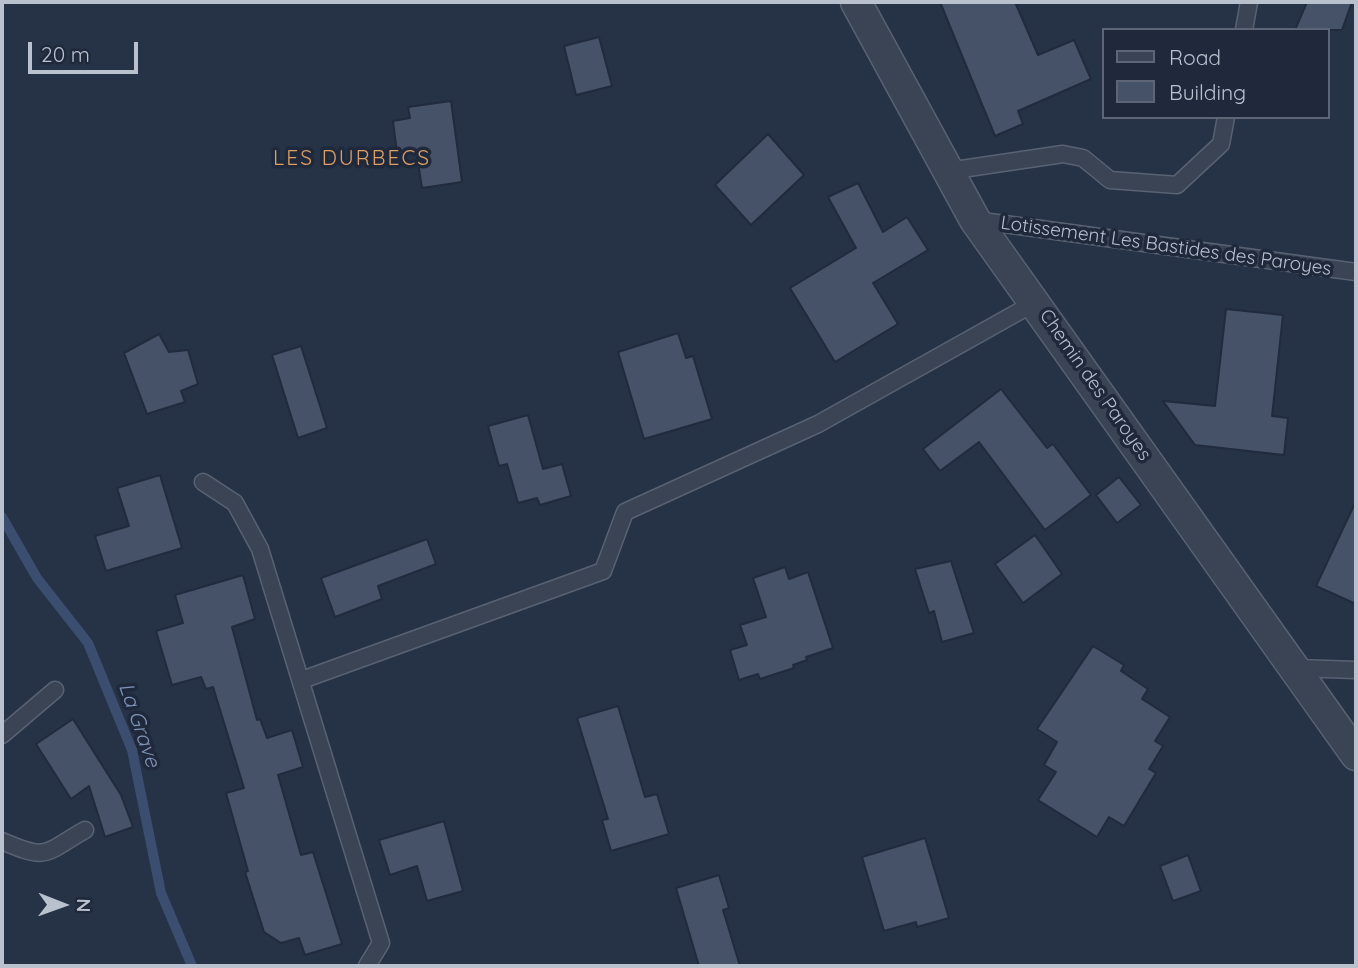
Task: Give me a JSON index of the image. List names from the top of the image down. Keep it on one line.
{"streets":{"street":["Chemin des Paroyes"],"lane":["Lotissement Les Bastides des Paroyes"]},"crossings":[["Lotissement Les Bastides des Paroyes","Chemin des Paroyes"]],"districts":["LES DURBECS"],"water":["La Grave"],"legend":["Road","Building"],"scale_bar":"20 m","north":"right"}
